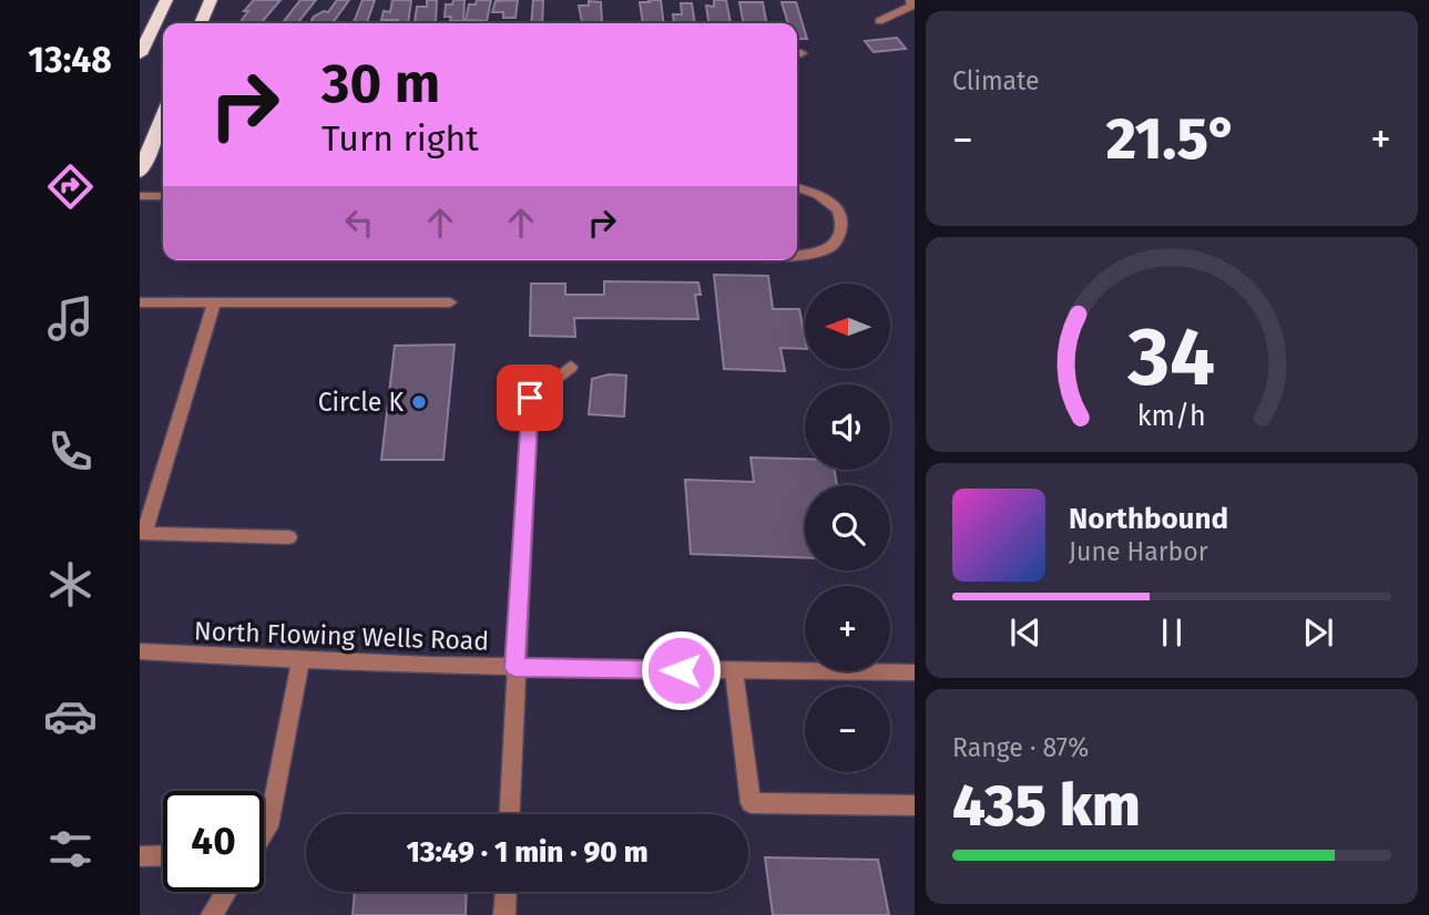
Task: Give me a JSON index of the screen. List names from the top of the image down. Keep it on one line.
{"streets":{"street":["North Flowing Wells Road"]},"places":["Circle K"],"north":"left","page":{"tabs":"13:48","tile":["Climate",["Range · 87%","435 km"]],"turn":["30 m","Turn right"],"heat":["−","21.5°","+"],"map_buttons":["+","−"],"song":["Northbound","June Harbor"],"limit":"40","trip":"13:49 · 1 min · 90 m","gauge":["34","km/h"]}}
